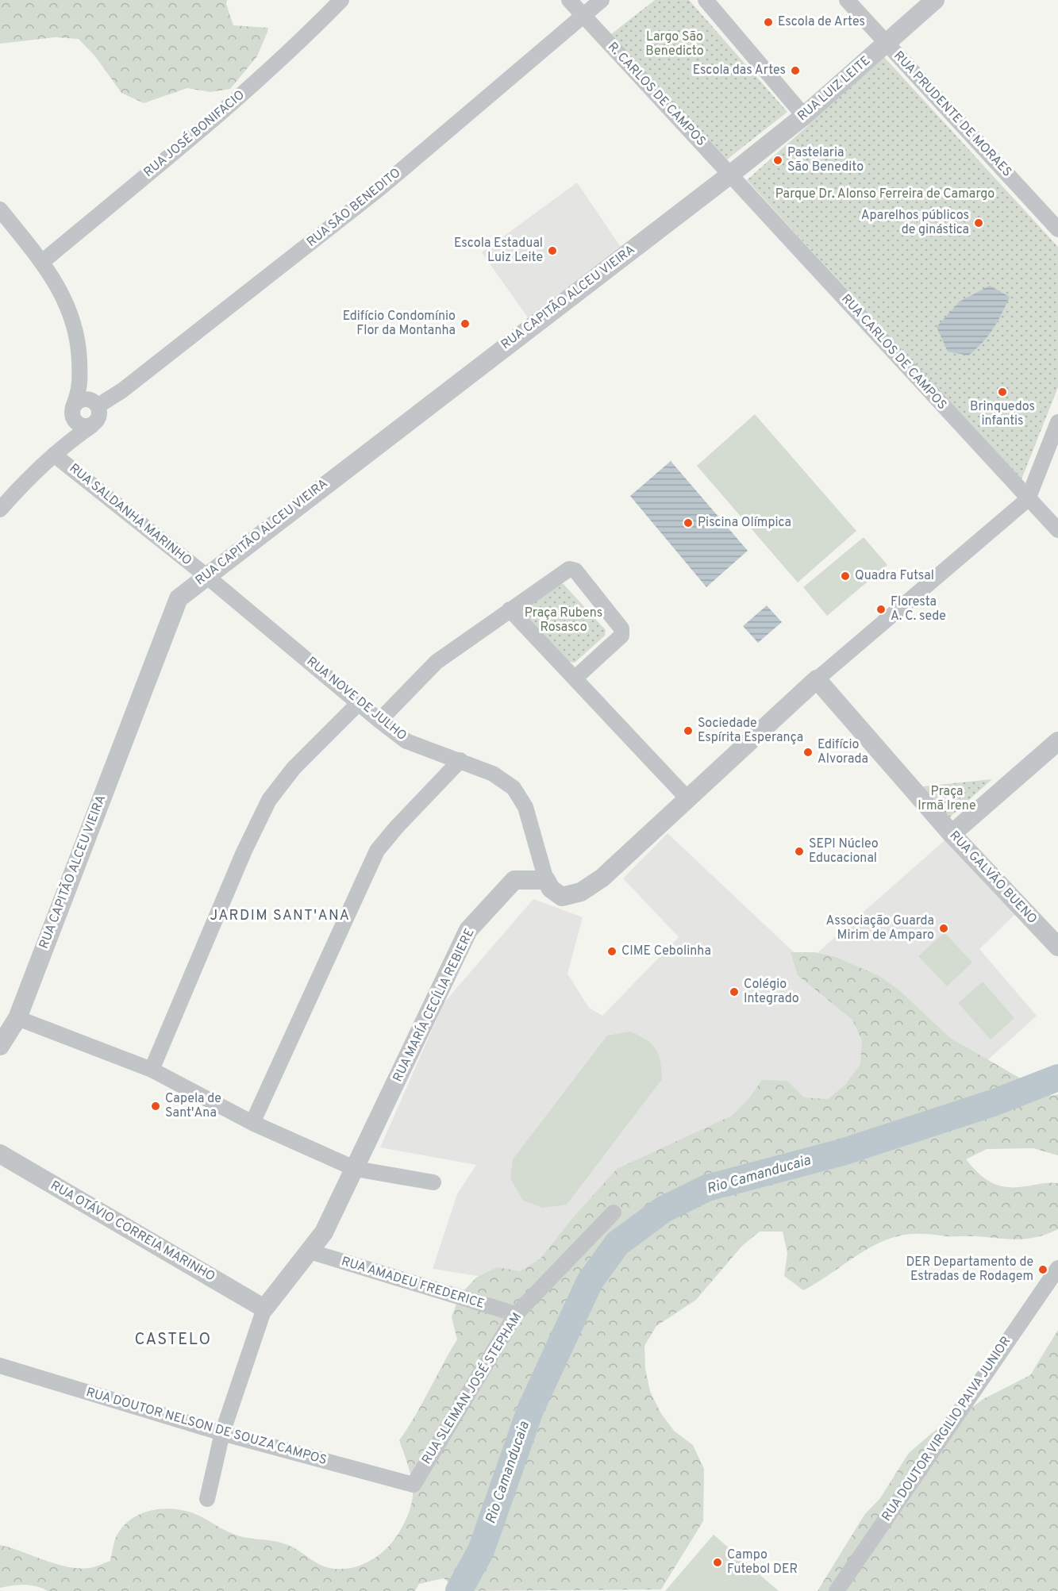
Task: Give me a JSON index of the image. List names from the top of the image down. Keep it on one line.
{"streets":{"street":["RUA LUIZ LEITE","R. CARLOS DE CAMPOS","RUA PRUDENTE DE MORAES","RUA JOSÉ BONIFACIO","RUA SÃO BENEDITO","RUA CAPITÃO ALCEU VIEIRA","RUA CARLOS DE CAMPOS","RUA SALDANHA MARINHO","RUA NOVE DE JULHO","RUA GALVÃO BUENO","RUA MARÍA CECÍLIA REBIERE","RUA OTÁVIO CORREIA MARINHO","RUA AMADEU FREDERICE","RUA SLEIMAN JOSÉ STEPHAM","RUA DOUTOR NELSON DE SOUZA CAMPOS","RUA DOUTOR VIRGILIO PAIVA JUNIOR"]},"crossings":[["RUA LUIZ LEITE","R. CARLOS DE CAMPOS"],["RUA LUIZ LEITE","RUA PRUDENTE DE MORAES"],["RUA LUIZ LEITE","RUA CAPITÃO ALCEU VIEIRA"],["RUA LUIZ LEITE","RUA CARLOS DE CAMPOS"],["R. CARLOS DE CAMPOS","RUA SÃO BENEDITO"],["R. CARLOS DE CAMPOS","RUA CAPITÃO ALCEU VIEIRA"],["R. CARLOS DE CAMPOS","RUA CARLOS DE CAMPOS"],["RUA CAPITÃO ALCEU VIEIRA","RUA CARLOS DE CAMPOS"],["RUA CAPITÃO ALCEU VIEIRA","RUA SALDANHA MARINHO"],["RUA CAPITÃO ALCEU VIEIRA","RUA NOVE DE JULHO"],["RUA SALDANHA MARINHO","RUA NOVE DE JULHO"],["RUA NOVE DE JULHO","RUA MARÍA CECÍLIA REBIERE"],["RUA MARÍA CECÍLIA REBIERE","RUA OTÁVIO CORREIA MARINHO"],["RUA MARÍA CECÍLIA REBIERE","RUA AMADEU FREDERICE"],["RUA AMADEU FREDERICE","RUA SLEIMAN JOSÉ STEPHAM"],["RUA SLEIMAN JOSÉ STEPHAM","RUA DOUTOR NELSON DE SOUZA CAMPOS"]],"districts":["JARDIM SANT'ANA","CASTELO"],"water":["Rio Camanducaia"],"parks":["Largo São Benedicto","Parque Dr. Alonso Ferreira de Camargo","Praça Rubens Rosasco","Praça Irmã Irene"],"places":["Escola de Artes","Escola das Artes","Pastelaria São Benedito","Aparelhos públicos de ginástica","Escola Estadual Luiz Leite","Edifício Condomínio Flor da Montanha","Brinquedos infantis","Piscina Olímpica","Quadra Futsal","Floresta A. C. sede","Sociedade Espírita Esperança","Edifício Alvorada","SEPI Núcleo Educacional","Associação Guarda Mirim de Amparo","CIME Cebolinha","Colégio Integrado","Capela de Sant'Ana","DER Departamento de Estradas de Rodagem","Campo Futebol DER"]}
